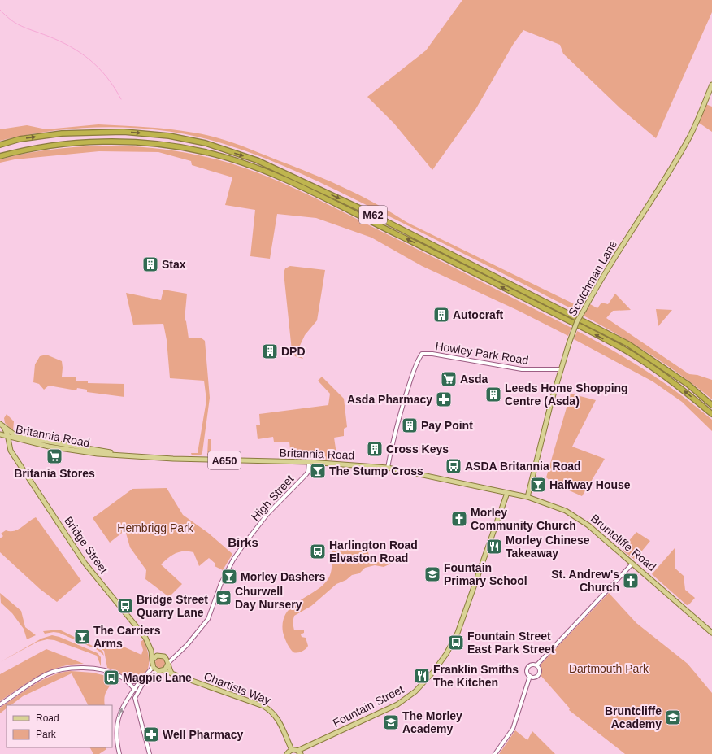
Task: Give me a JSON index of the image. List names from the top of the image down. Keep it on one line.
{"streets":{"highway":["M62"],"main road":["Scotchman Lane","Britannia Road","A650","Bruntcliffe Road","Bridge Street","Chartists Way","Fountain Street"],"street":["Howley Park Road","High Street"]},"crossings":[["Scotchman Lane","Howley Park Road"],["Scotchman Lane","Bruntcliffe Road"],["Howley Park Road","Britannia Road"],["Britannia Road","High Street"],["Britannia Road","Bruntcliffe Road"],["Britannia Road","Bridge Street"],["Britannia Road","Fountain Street"],["High Street","Bridge Street"],["High Street","Chartists Way"],["Bruntcliffe Road","Fountain Street"],["Bridge Street","Chartists Way"]],"districts":["Birks"],"parks":["Hembrigg Park","Dartmouth Park"],"places":{"building":["Stax","Autocraft","DPD","Leeds Home Shopping Centre (Asda)","Pay Point","Cross Keys"],"supermarket":["Asda","Britania Stores"],"pharmacy":["Asda Pharmacy","Well Pharmacy"],"bus stop":["ASDA Britannia Road","Harlington Road Elvaston Road","Bridge Street Quarry Lane","Fountain Street East Park Street","Magpie Lane"],"bar":["The Stump Cross","Halfway House","Morley Dashers","The Carriers Arms"],"church":["Morley Community Church","St. Andrew's Church"],"restaurant":["Morley Chinese Takeaway","Franklin Smiths The Kitchen"],"school or university":["Fountain Primary School","Churwell Day Nursery","Bruntcliffe Academy","The Morley Academy"]},"legend":["Road","Park"]}
